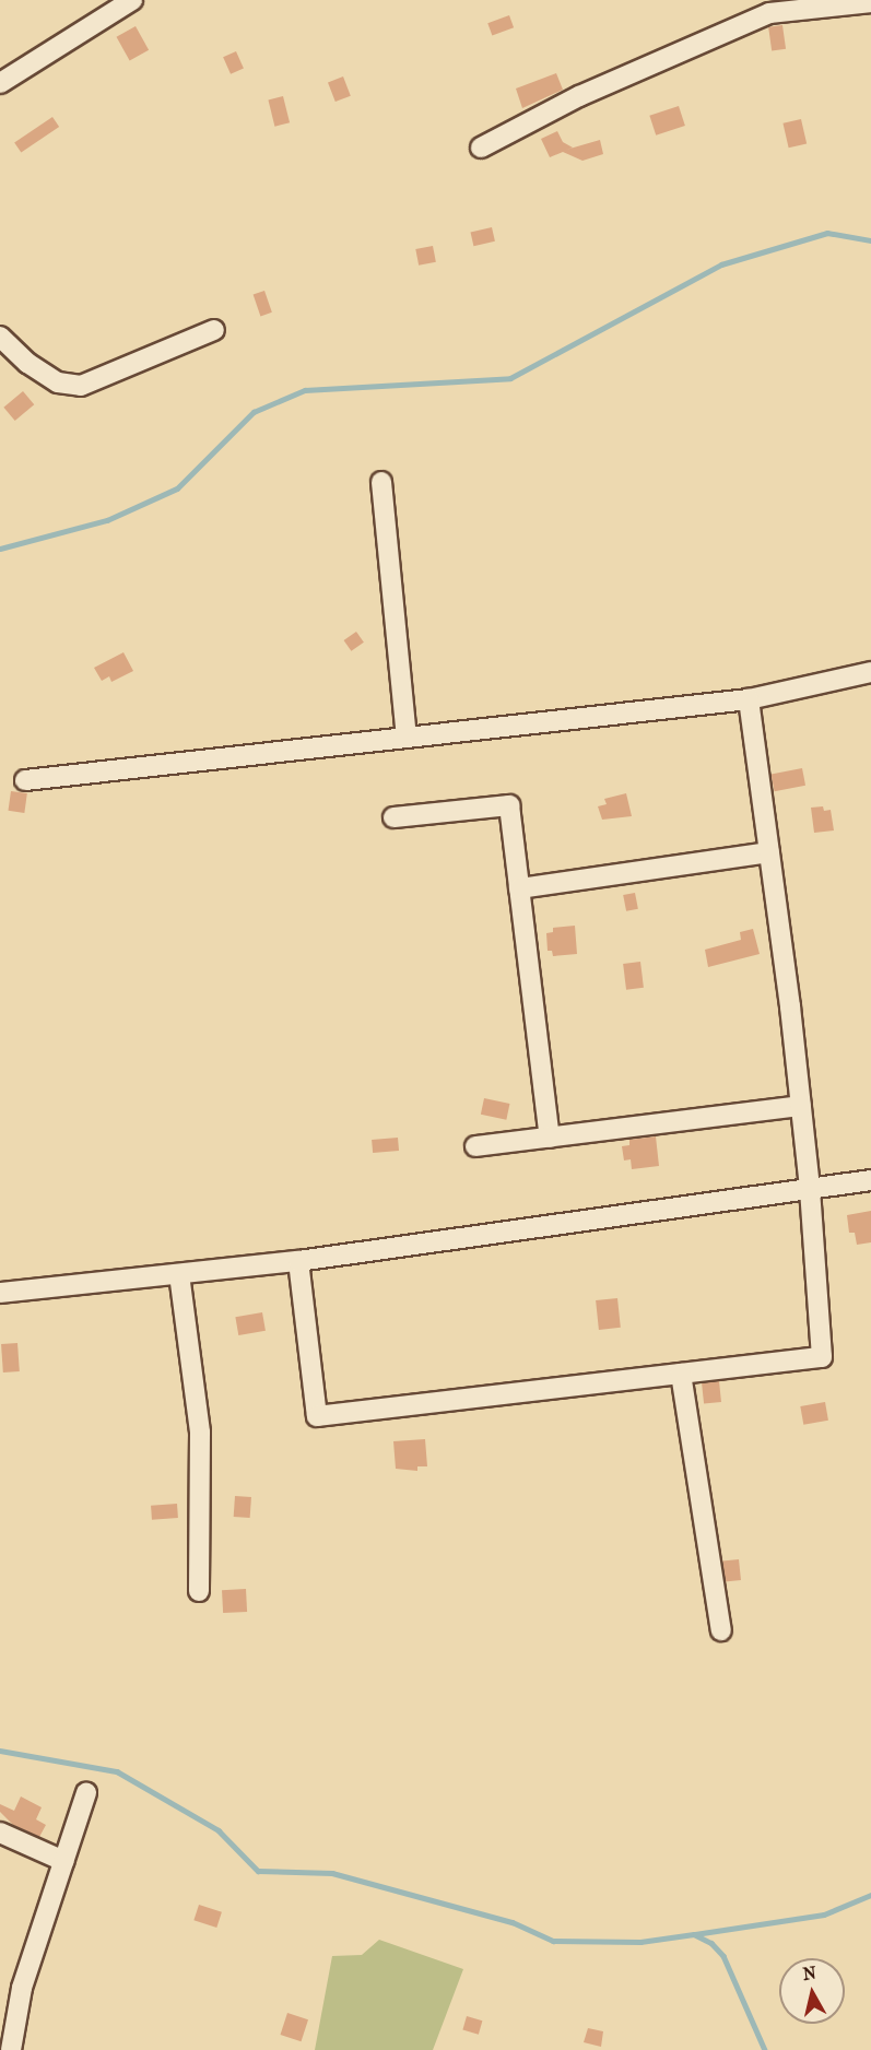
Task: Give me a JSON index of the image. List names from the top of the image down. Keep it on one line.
{"north":"top"}
